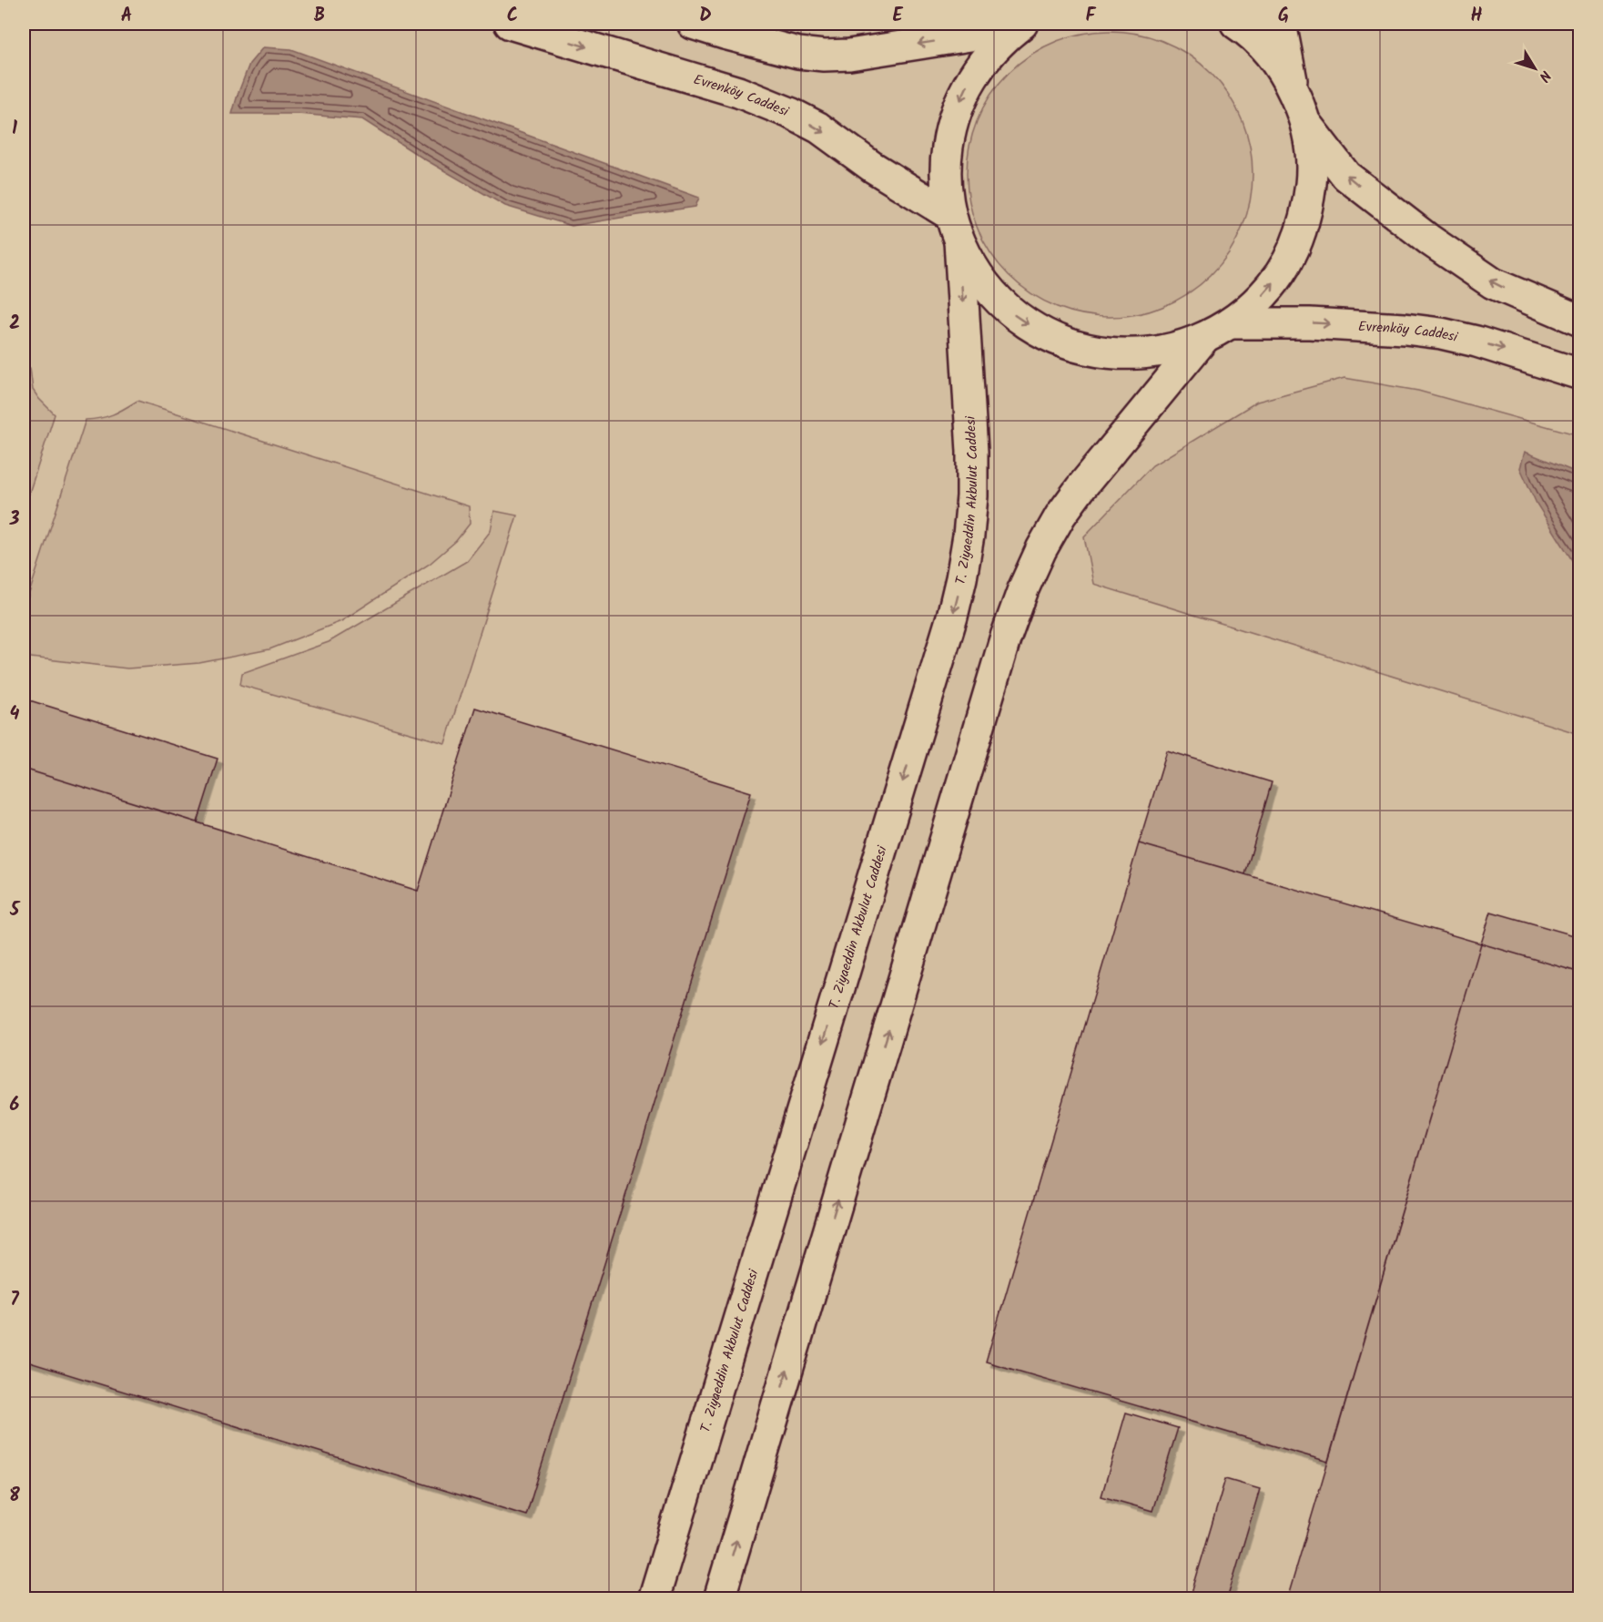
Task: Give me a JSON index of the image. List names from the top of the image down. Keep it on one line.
{"streets":{"street":["Evrenköy Caddesi","T. Ziyaeddin Akbulut Caddesi"]},"crossings":[["Evrenköy Caddesi","T. Ziyaeddin Akbulut Caddesi"]],"north":"bottom right","grid":{"columns":["A","B","C","D","E","F","G","H"],"rows":["1","2","3","4","5","6","7","8"]}}
